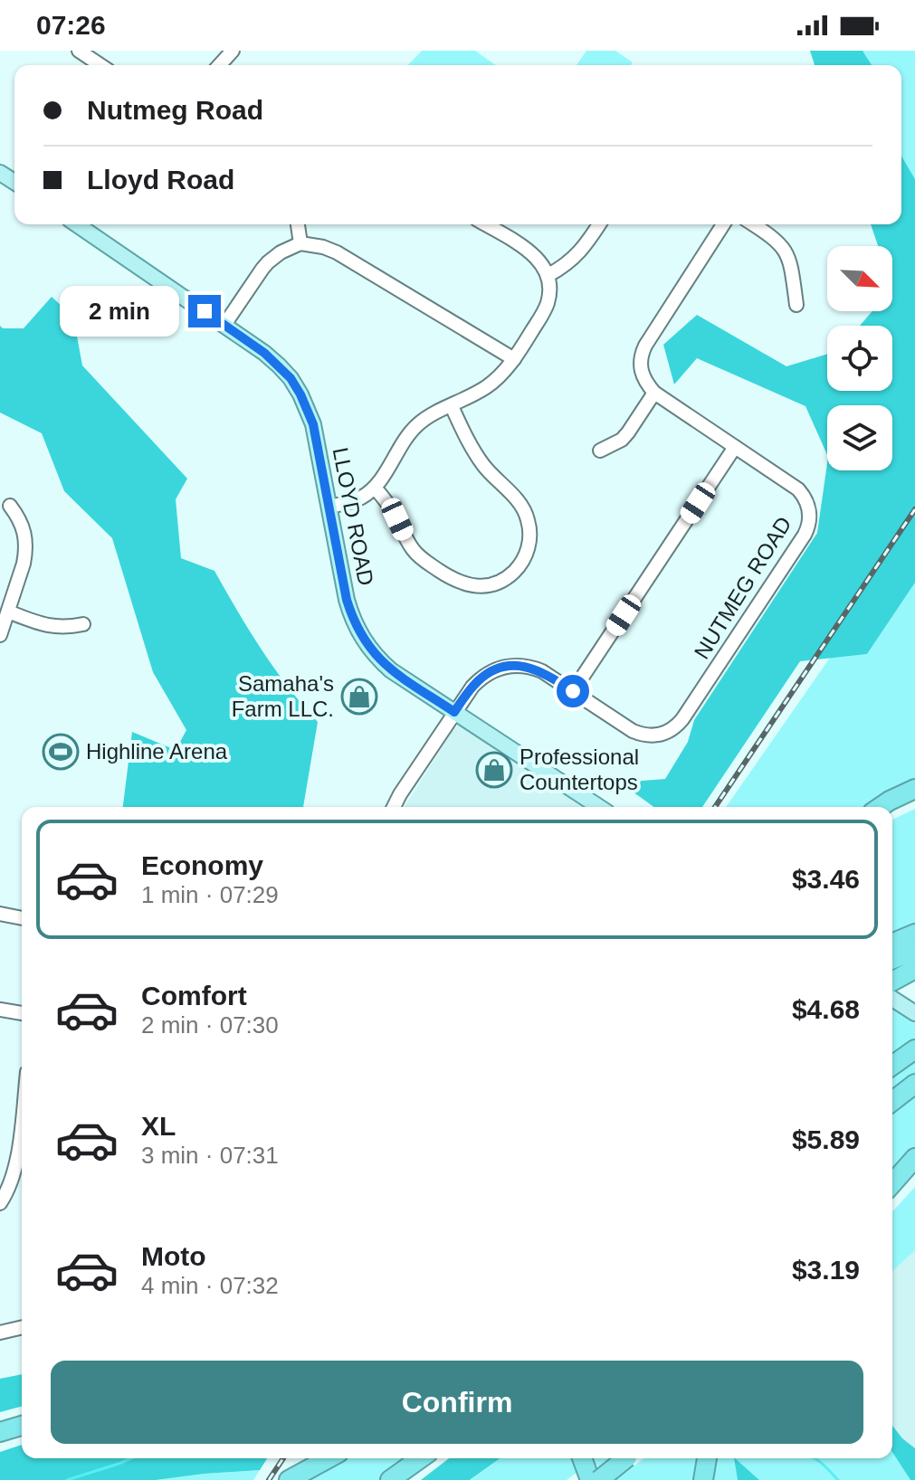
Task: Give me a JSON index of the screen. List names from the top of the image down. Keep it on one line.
{"streets":{"main road":["LLOYD ROAD"],"street":["NUTMEG ROAD"]},"crossings":[["LLOYD ROAD","NUTMEG ROAD"]],"places":{"shop":["Samaha's Farm LLC.","Professional Countertops"],"sports":["Highline Arena"]},"north":"bottom right","page":{"status":"07:26","banner":["Nutmeg Road","Lloyd Road"],"bubble":"2 min","list":[{"name":"Economy","note":"1 min · 07:29","value":"$3.46"},{"name":"Comfort","note":"2 min · 07:30","value":"$4.68"},{"name":"XL","note":"3 min · 07:31","value":"$5.89"},{"name":"Moto","note":"4 min · 07:32","value":"$3.19"}],"buttons":"Confirm"}}
